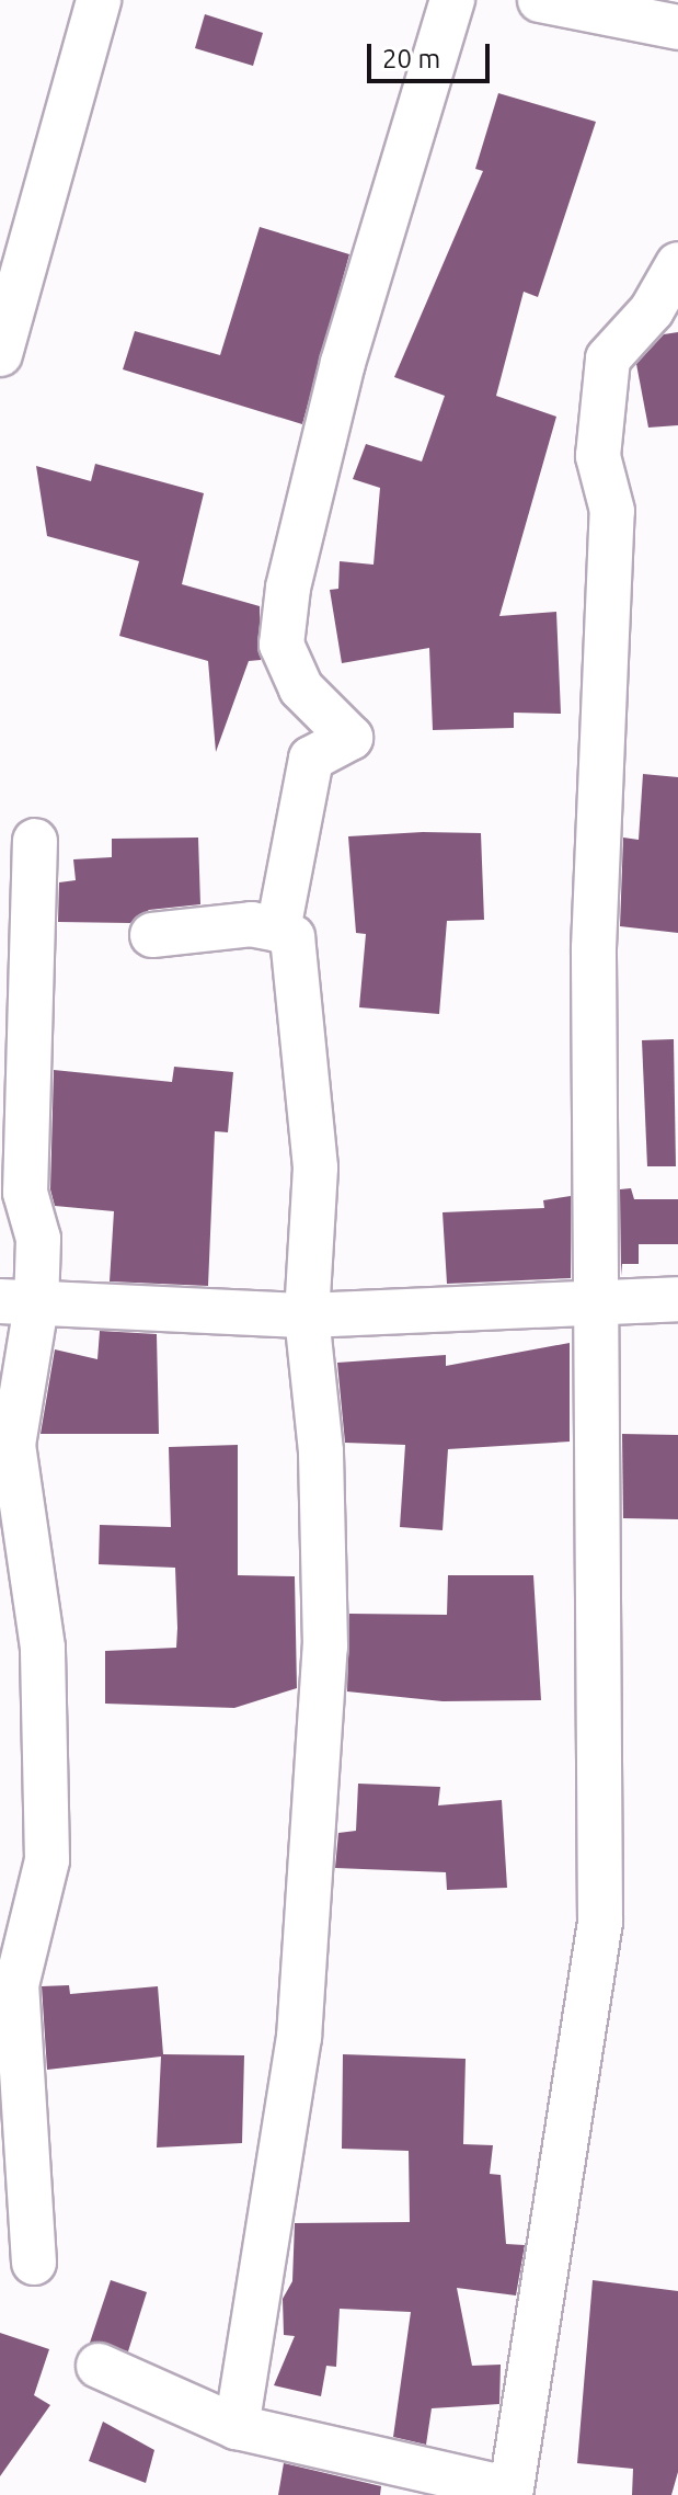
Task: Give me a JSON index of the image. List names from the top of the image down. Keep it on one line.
{"scale_bar":"20 m"}
